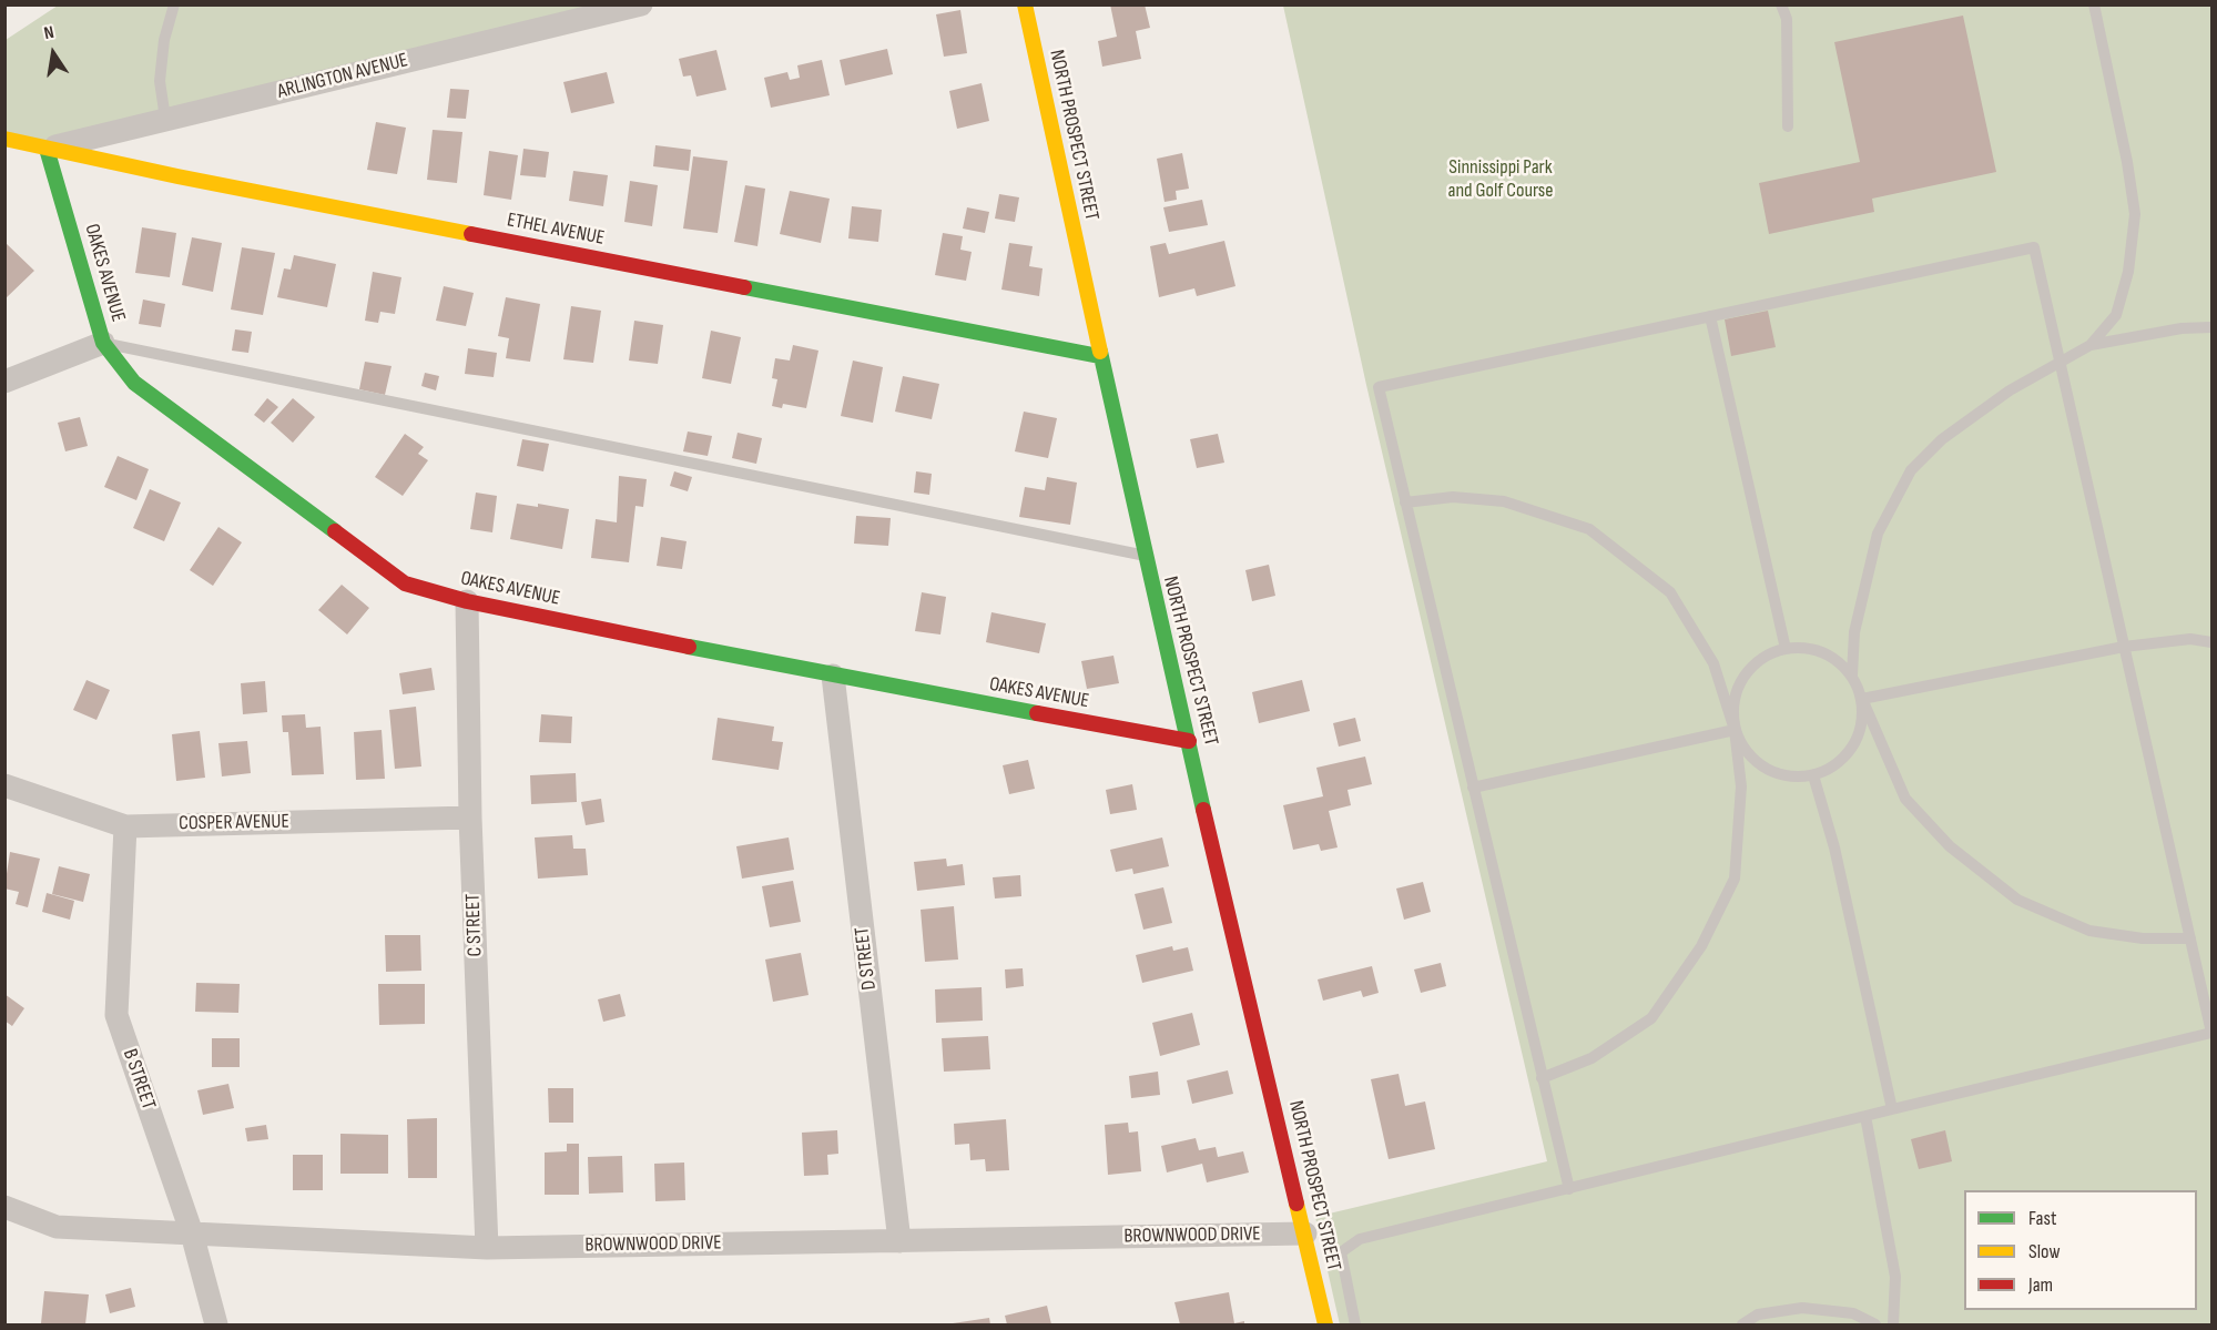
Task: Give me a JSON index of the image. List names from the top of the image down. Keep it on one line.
{"streets":{"street":["ARLINGTON AVENUE","NORTH PROSPECT STREET","ETHEL AVENUE","OAKES AVENUE","COSPER AVENUE","C STREET","D STREET","B STREET","BROWNWOOD DRIVE"]},"crossings":[["ARLINGTON AVENUE","ETHEL AVENUE"],["ARLINGTON AVENUE","OAKES AVENUE"],["NORTH PROSPECT STREET","ETHEL AVENUE"],["NORTH PROSPECT STREET","OAKES AVENUE"],["NORTH PROSPECT STREET","BROWNWOOD DRIVE"],["ETHEL AVENUE","OAKES AVENUE"],["OAKES AVENUE","C STREET"],["OAKES AVENUE","D STREET"],["COSPER AVENUE","C STREET"],["COSPER AVENUE","B STREET"],["C STREET","BROWNWOOD DRIVE"],["D STREET","BROWNWOOD DRIVE"],["B STREET","BROWNWOOD DRIVE"]],"parks":["Sinnissippi Park and Golf Course"],"legend":["Fast","Slow","Jam"],"north":"top"}
